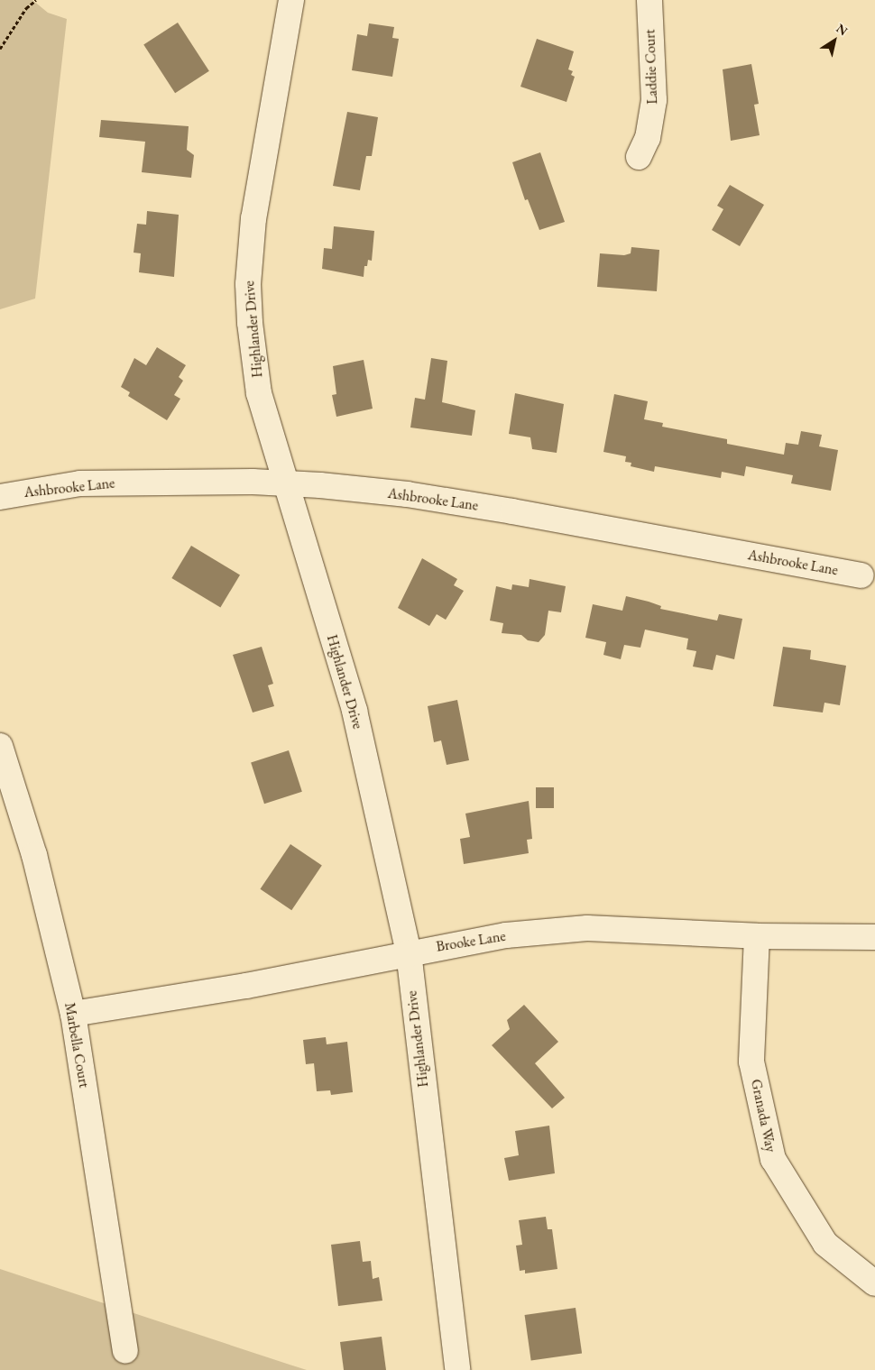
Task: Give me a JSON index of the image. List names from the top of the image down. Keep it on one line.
{"streets":{"street":["Laddie Court","Highlander Drive","Ashbrooke Lane","Brooke Lane","Marbella Court","Granada Way"]},"crossings":[["Highlander Drive","Ashbrooke Lane"],["Highlander Drive","Brooke Lane"],["Brooke Lane","Marbella Court"],["Brooke Lane","Granada Way"]],"north":"top right"}
